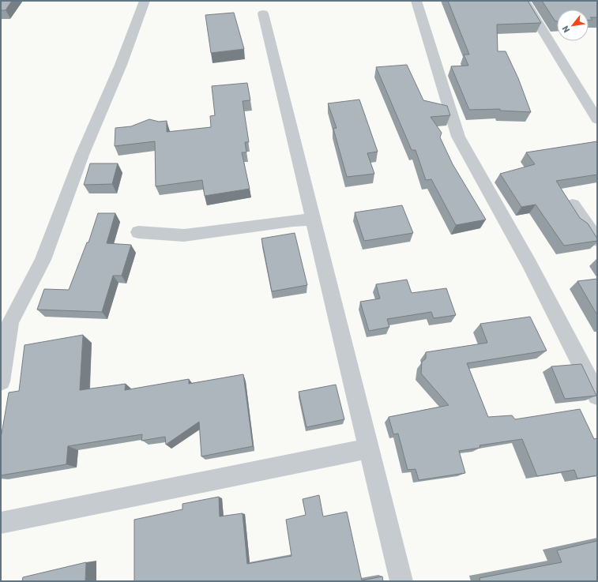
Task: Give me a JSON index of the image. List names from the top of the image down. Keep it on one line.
{"north":"bottom left"}
